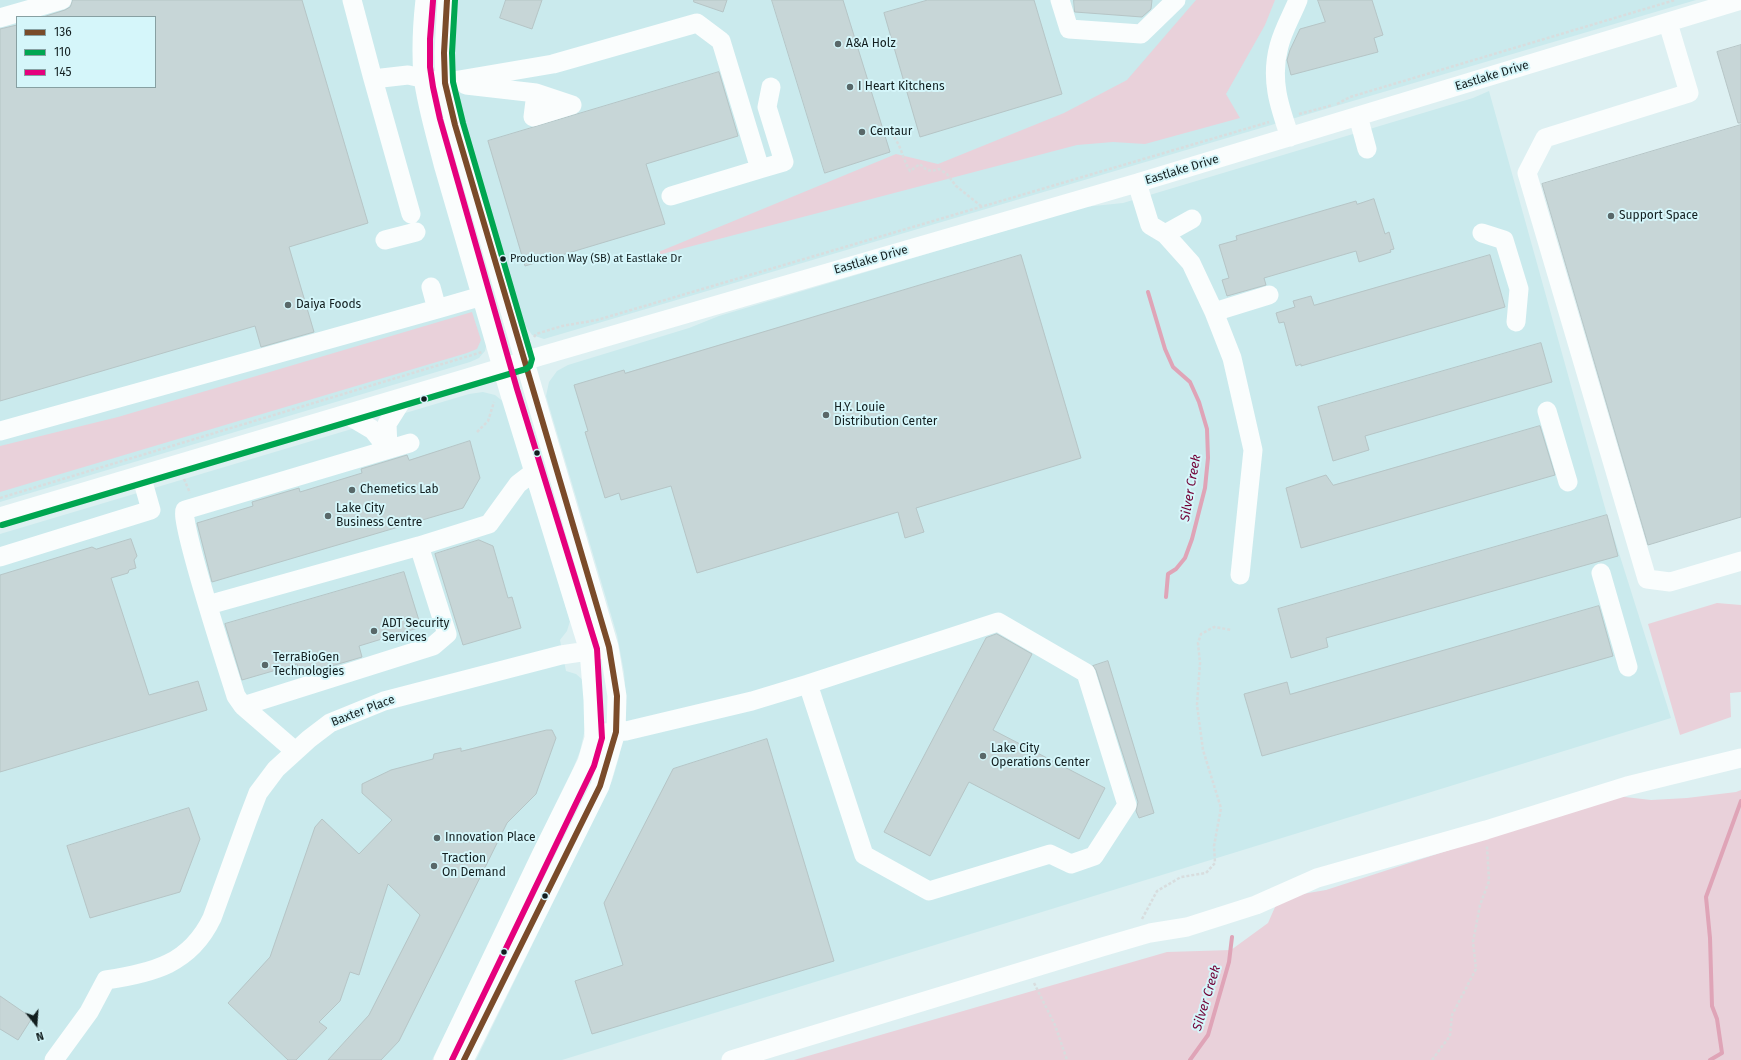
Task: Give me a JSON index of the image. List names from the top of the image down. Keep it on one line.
{"streets":{"street":["Eastlake Drive","Baxter Place"]},"water":["Silver Creek"],"places":["A&A Holz","I Heart Kitchens","Centaur","Support Space","Production Way (SB) at Eastlake Dr","Daiya Foods","H.Y. Louie Distribution Center","Chemetics Lab","Lake City Business Centre","ADT Security Services","TerraBioGen Technologies","Lake City Operations Center","Innovation Place","Traction On Demand"],"lines":["transit line 136","transit line 110","transit line 145"],"legend":["136","110","145"],"north":"bottom"}
